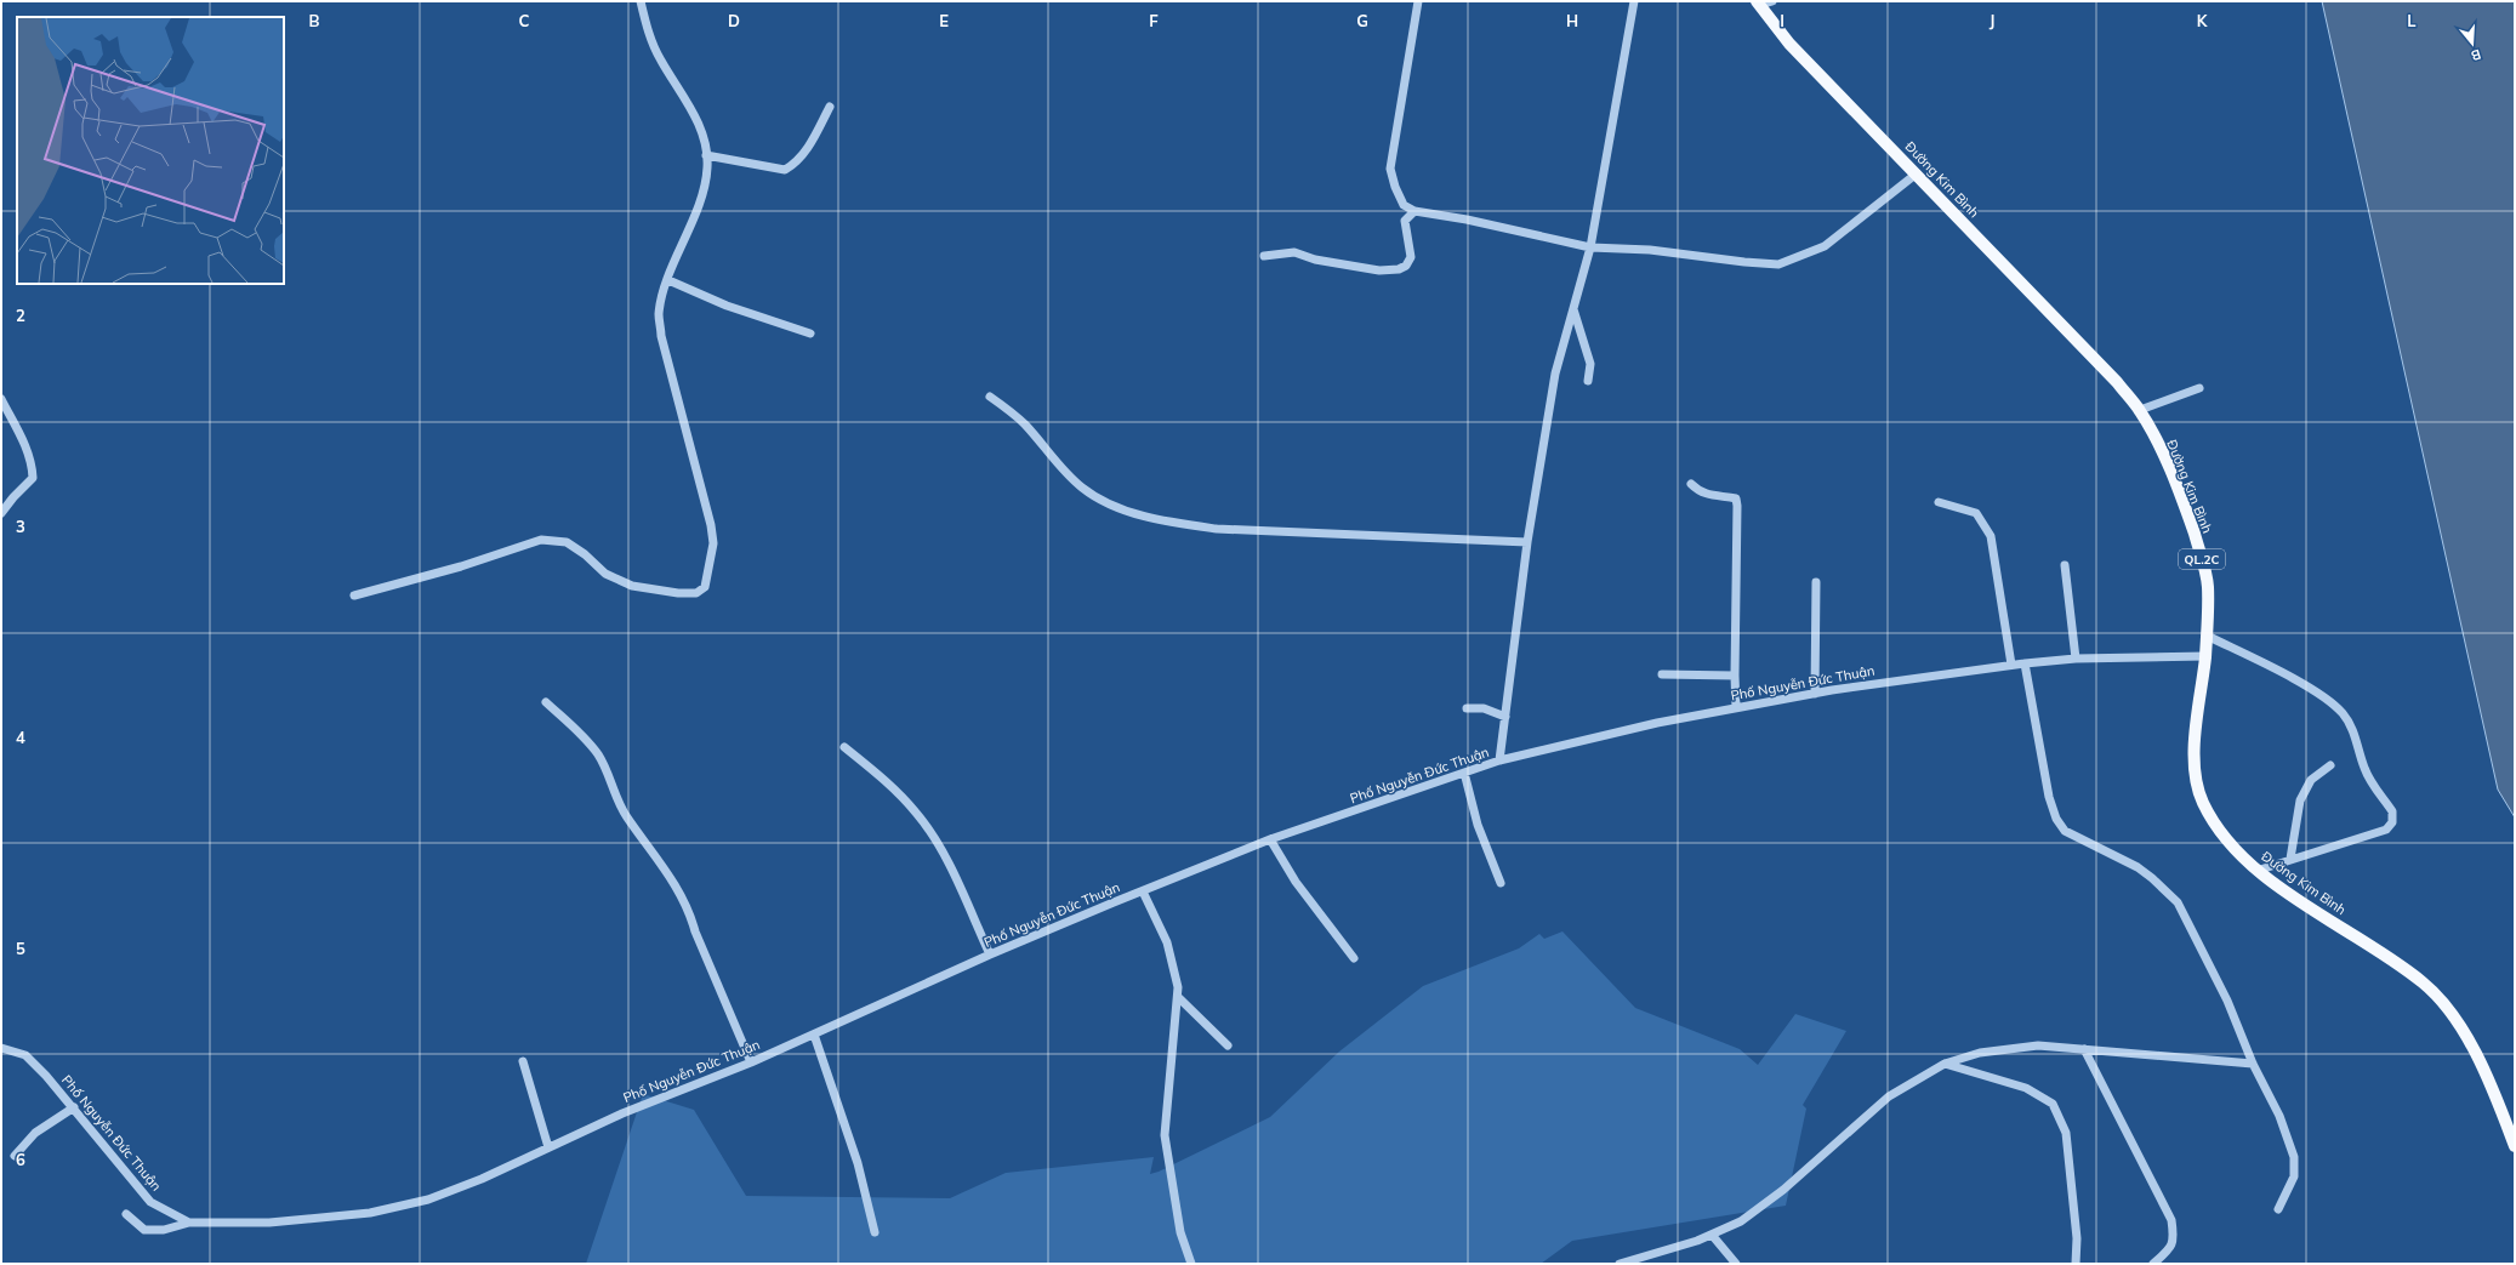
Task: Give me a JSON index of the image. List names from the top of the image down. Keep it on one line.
{"streets":{"main road":["Đường Kim Bình","QL.2C"],"street":["Phố Nguyễn Đức Thuận"]},"crossings":[["Đường Kim Bình","Phố Nguyễn Đức Thuận"]],"north":"bottom","grid":{"columns":["B","C","D","E","F","G","H","I","J","K","L"],"rows":["2","3","4","5","6"]}}
